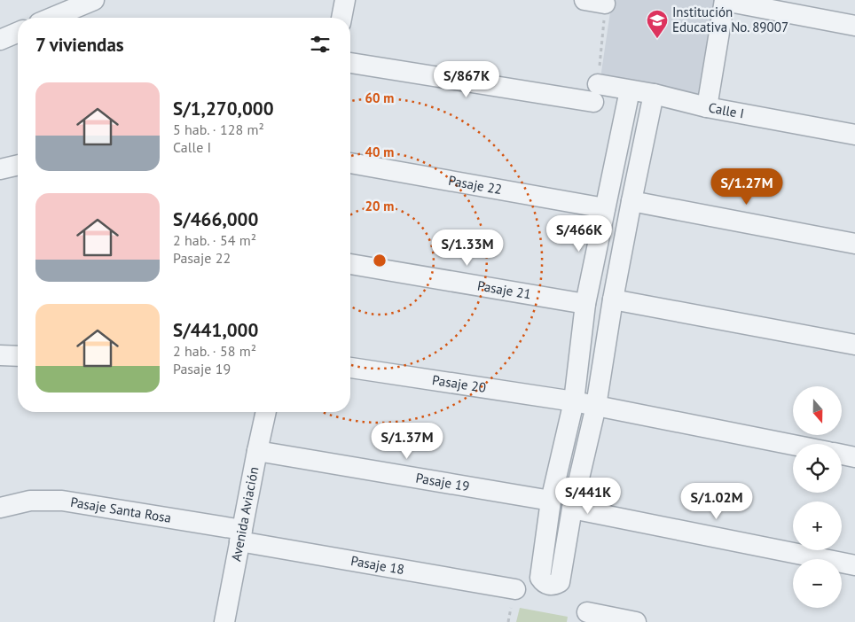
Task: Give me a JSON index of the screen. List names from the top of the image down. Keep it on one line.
{"streets":{"street":["Calle I","Pasaje 22","Pasaje 21","Pasaje 20","Pasaje 19","Pasaje Santa Rosa","Avenida Aviación","Pasaje 18"]},"crossings":[["Pasaje 19","Avenida Aviación"],["Pasaje Santa Rosa","Avenida Aviación"],["Pasaje Santa Rosa","Pasaje 18"],["Avenida Aviación","Pasaje 18"]],"places":{"school or university":["Institución Educativa No. 89007"]},"north":"bottom","page":{"heading":"7 viviendas","price":["S/867K","S/1.27M","S/466K","S/1.33M","S/1.37M","S/441K","S/1.02M"],"list":[{"name":"S/1,270,000","note":"5 hab. · 128 m² · Calle I"},{"name":"S/466,000","note":"2 hab. · 54 m² · Pasaje 22"},{"name":"S/441,000","note":"2 hab. · 58 m² · Pasaje 19"}],"map_buttons":["+","−"]},"rings":["60 m","40 m","20 m"]}
